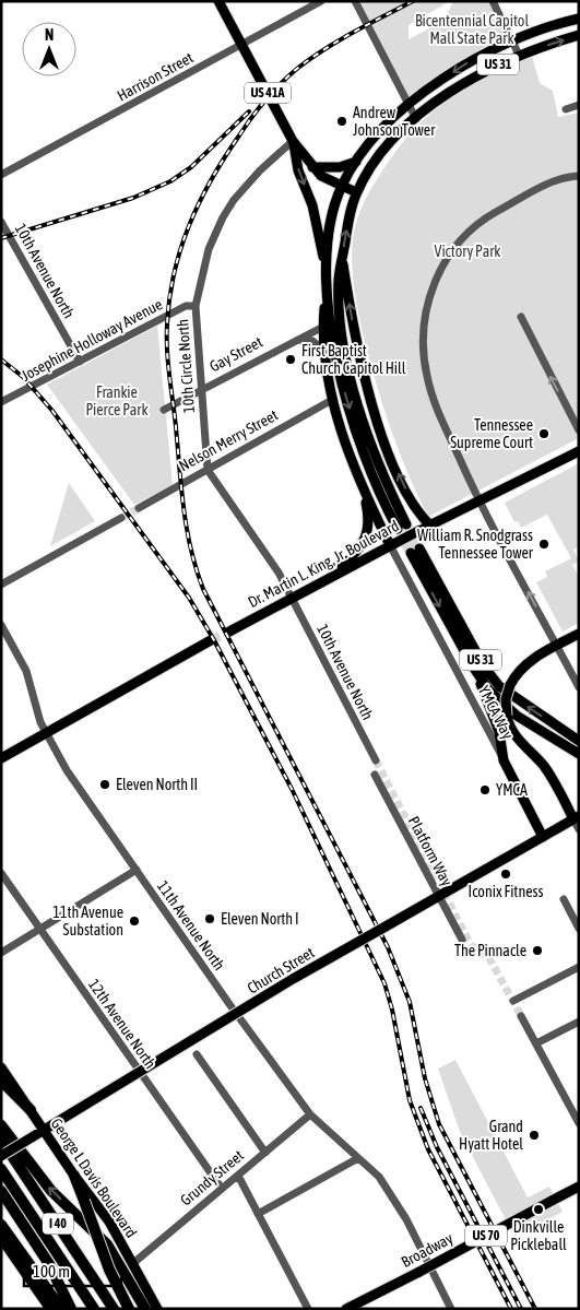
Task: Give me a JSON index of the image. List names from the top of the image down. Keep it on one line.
{"streets":{"highway":["I 40"],"main road":["US 31","US 41A","Dr. Martin L. King, Jr. Boulevard","YMCA Way","Church Street","George L Davis Boulevard","US 70","Broadway"],"street":["Harrison Street","10th Avenue North","Josephine Holloway Avenue","Gay Street","10th Circle North","Nelson Merry Street","Platform Way","11th Avenue North","12th Avenue North","Grundy Street"]},"crossings":[["US 31","US 41A"],["Harrison Street","US 41A"],["US 41A","10th Circle North"],["10th Avenue North","Josephine Holloway Avenue"],["10th Avenue North","10th Circle North"],["10th Avenue North","Dr. Martin L. King, Jr. Boulevard"],["Josephine Holloway Avenue","10th Circle North"],["Gay Street","10th Circle North"],["10th Circle North","Nelson Merry Street"],["10th Circle North","Dr. Martin L. King, Jr. Boulevard"],["Dr. Martin L. King, Jr. Boulevard","YMCA Way"],["YMCA Way","Church Street"],["Platform Way","Church Street"],["11th Avenue North","Grundy Street"],["Church Street","George L Davis Boulevard"],["12th Avenue North","Grundy Street"],["George L Davis Boulevard","Grundy Street"]],"parks":["Bicentennial Capitol Mall State Park","Victory Park","Frankie Pierce Park"],"places":["Andrew Johnson Tower","First Baptist Church Capitol Hill","Tennessee Supreme Court","William R. Snodgrass Tennessee Tower","Eleven North II","YMCA","Iconix Fitness","Eleven North I","11th Avenue Substation","The Pinnacle","Grand Hyatt Hotel","Dinkville Pickleball"],"scale_bar":"100 m","north":"top"}
